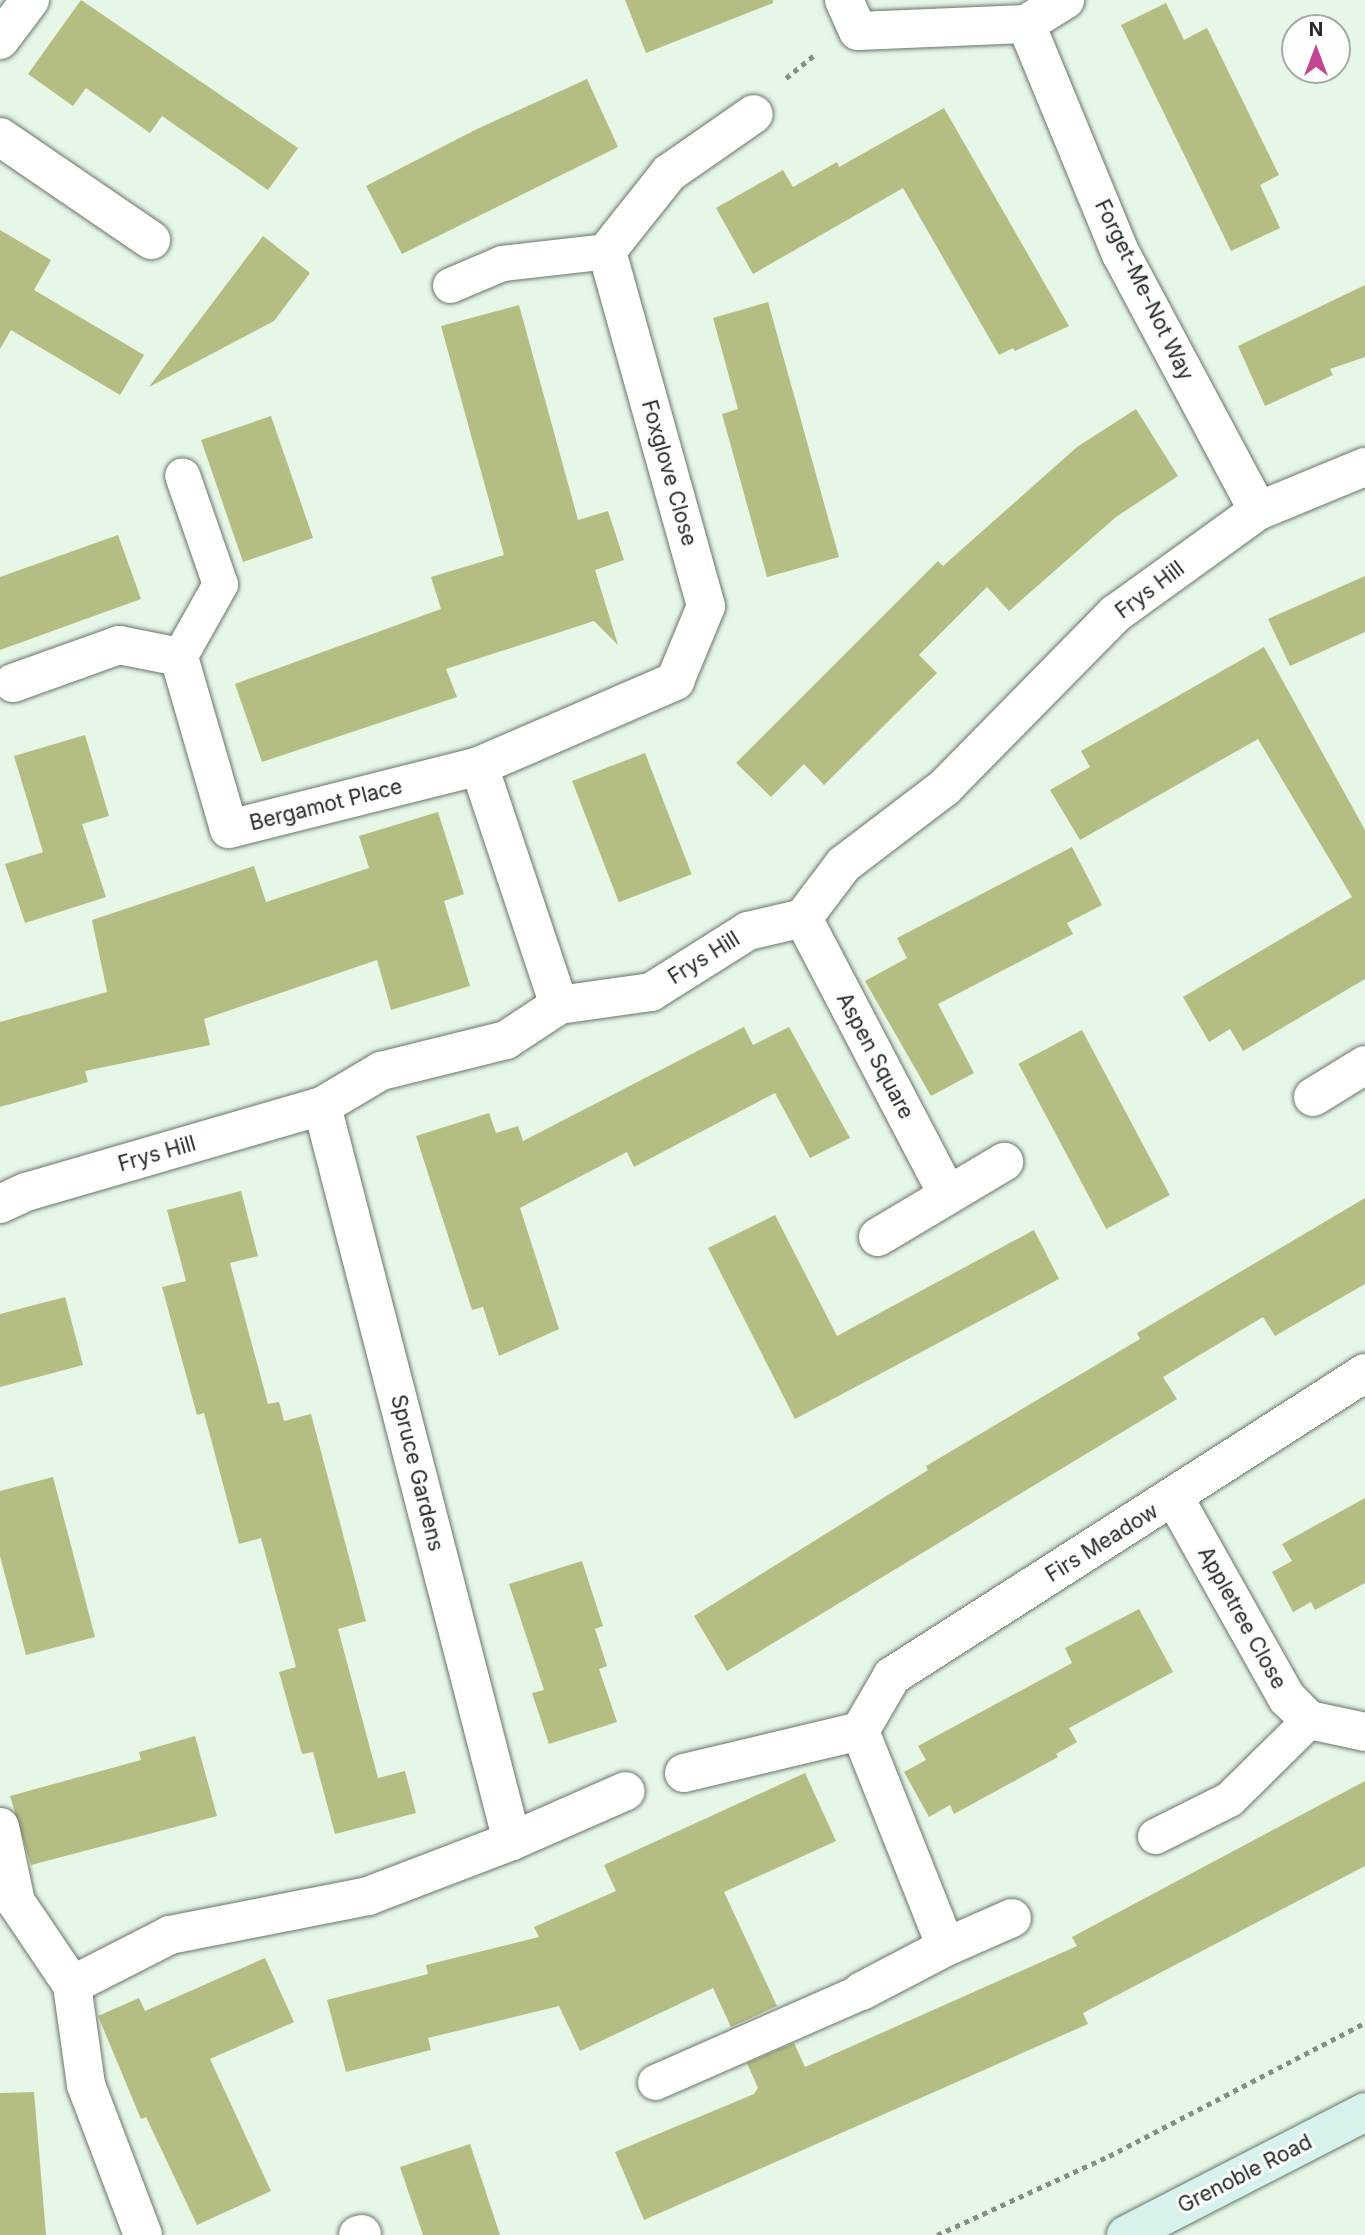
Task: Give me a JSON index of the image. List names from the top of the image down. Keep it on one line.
{"streets":{"street":["Forget-Me-Not Way","Foxglove Close","Frys Hill","Bergamot Place","Aspen Square","Spruce Gardens","Firs Meadow","Appletree Close","Grenoble Road"]},"crossings":[["Forget-Me-Not Way","Frys Hill"],["Foxglove Close","Bergamot Place"],["Frys Hill","Aspen Square"],["Frys Hill","Spruce Gardens"],["Firs Meadow","Appletree Close"]],"north":"top"}
